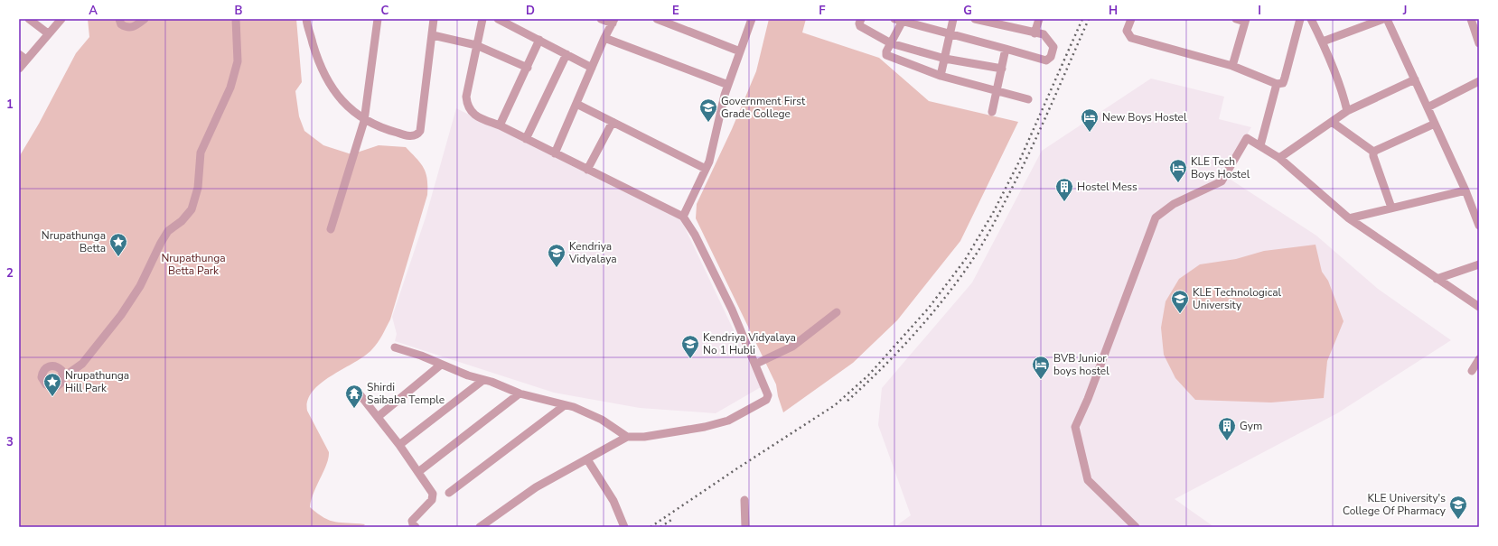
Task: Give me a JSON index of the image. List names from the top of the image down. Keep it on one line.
{"parks":["Nrupathunga Betta Park"],"places":{"school or university":["Government First Grade College","Kendriya Vidyalaya","KLE Technological University","Kendriya Vidyalaya No 1 Hubli","KLE University's College Of Pharmacy"],"hotel":["New Boys Hostel","KLE Tech Boys Hostel","BVB Junior boys hostel"],"building":["Hostel Mess","Gym"],"place":["Nrupathunga Betta","Nrupathunga Hill Park"],"temple":["Shirdi Saibaba Temple"]},"grid":{"columns":["A","B","C","D","E","F","G","H","I","J"],"rows":["1","2","3"]}}
